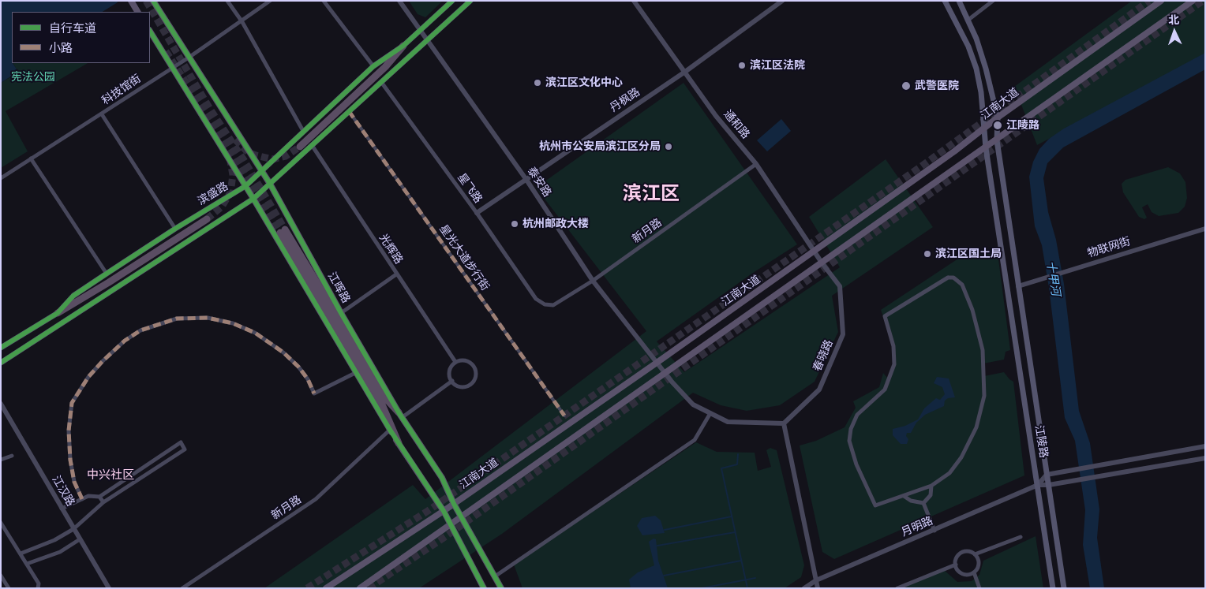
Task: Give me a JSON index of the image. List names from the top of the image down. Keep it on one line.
{"streets":{"main road":["江南大道","滨盛路","江晖路","江陵路"],"street":["科技馆街","丹枫路","通和路","泰安路","星飞路","新月路","物联网街","光辉路","星光大道步行街","春晓路","江汉路","月明路"]},"crossings":[["科技馆街","江晖路"],["丹枫路","通和路"],["丹枫路","泰安路"],["丹枫路","星飞路"],["江南大道","通和路"],["江南大道","泰安路"],["江南大道","江晖路"],["江南大道","江陵路"],["通和路","新月路"],["通和路","春晓路"],["泰安路","滨盛路"],["泰安路","新月路"],["星飞路","新月路"],["滨盛路","江晖路"],["物联网街","江陵路"],["江陵路","月明路"]],"districts":["滨江区","中兴社区"],"water":["十甲河"],"parks":["宪法公园"],"places":["滨江区法院","滨江区文化中心","武警医院","江陵路","杭州市公安局滨江区分局","杭州邮政大楼","滨江区国土局"],"legend":["自行车道","小路"],"north":"top"}
